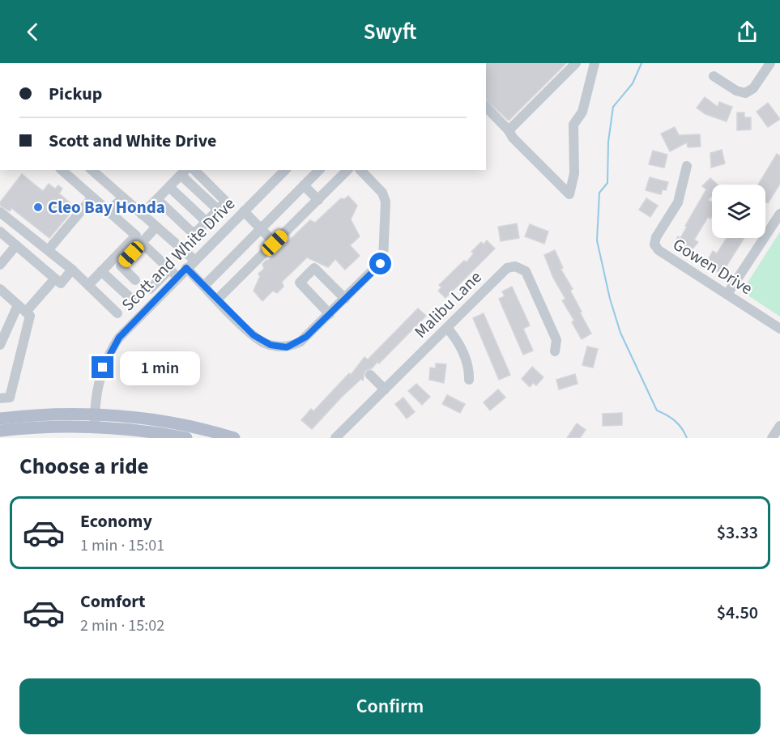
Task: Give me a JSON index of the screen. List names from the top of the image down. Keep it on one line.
{"streets":{"street":["Scott and White Drive","Gowen Drive","Malibu Lane"]},"places":["Cleo Bay Honda"],"page":{"header":"Swyft","banner":["Pickup","Scott and White Drive"],"bubble":"1 min","heading":"Choose a ride","list":[{"name":"Economy","note":"1 min · 15:01","value":"$3.33"},{"name":"Comfort","note":"2 min · 15:02","value":"$4.50"}],"buttons":"Confirm"}}
